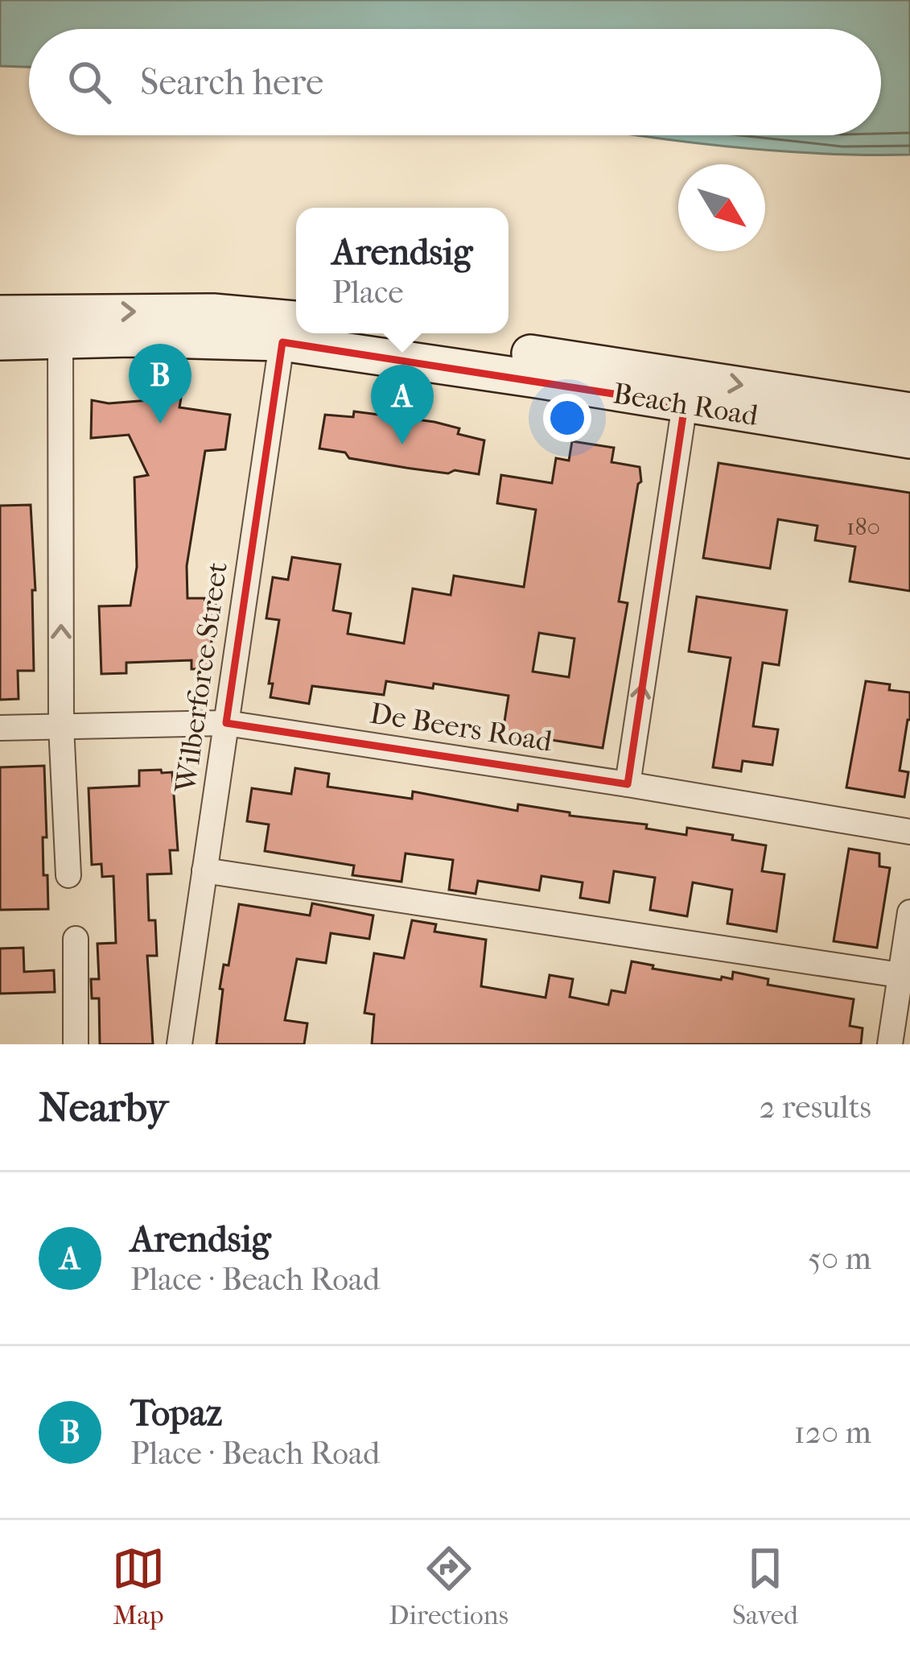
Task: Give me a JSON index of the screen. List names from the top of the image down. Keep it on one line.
{"streets":{"main road":["Beach Road"],"street":["Wilberforce Street","De Beers Road"]},"crossings":[["Beach Road","Wilberforce Street"],["Wilberforce Street","De Beers Road"]],"house_numbers":["180"],"north":"bottom right","page":{"search":"Search here","popup":["Arendsig","Place"],"pins":["B","A"],"heading":["Nearby","2 results"],"list":[{"mark":"A","name":"Arendsig","note":"Place · Beach Road","value":"50 m"},{"mark":"B","name":"Topaz","note":"Place · Beach Road","value":"120 m"}],"nav":["Map","Directions","Saved"]}}
